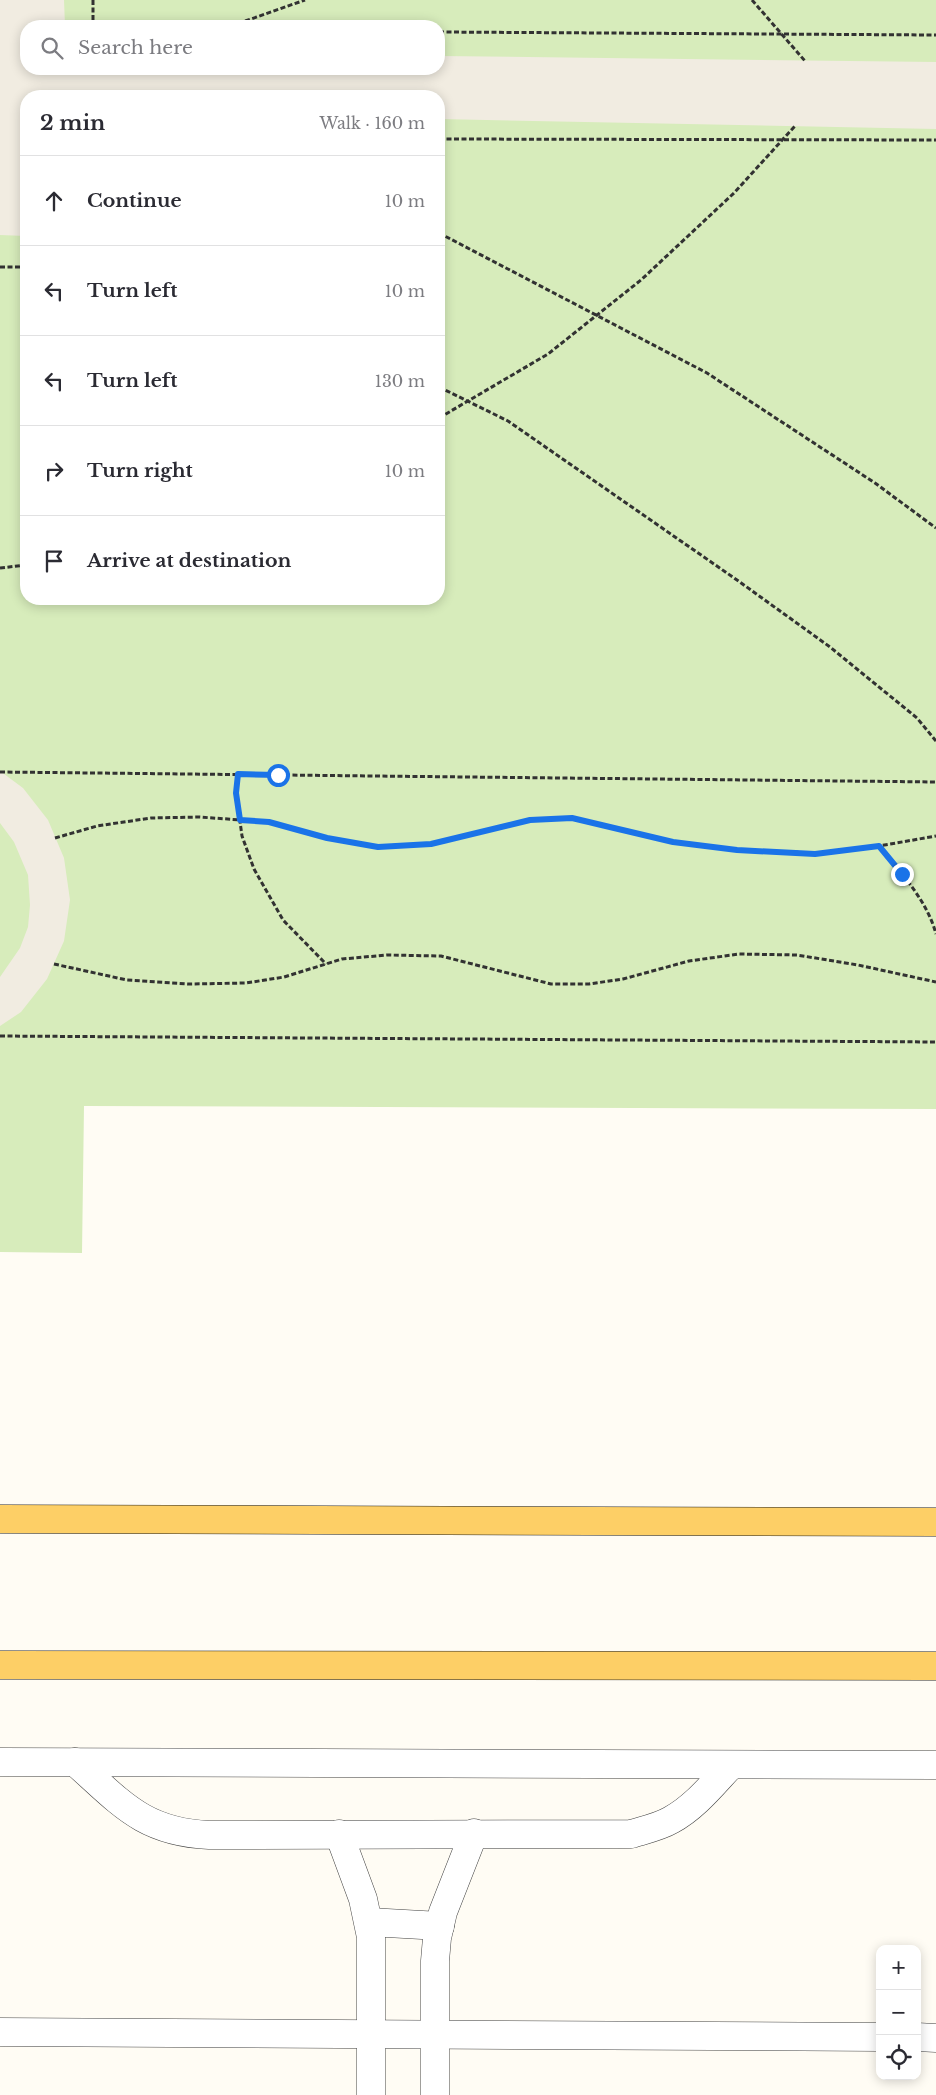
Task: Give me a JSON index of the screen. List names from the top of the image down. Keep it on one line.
{"page":{"search":"Search here","heading":["2 min","Walk · 160 m"],"list":[["Continue","10 m"],["Turn left","10 m"],["Turn left","130 m"],["Turn right","10 m"],"Arrive at destination"],"map_buttons":["+","−"]}}
